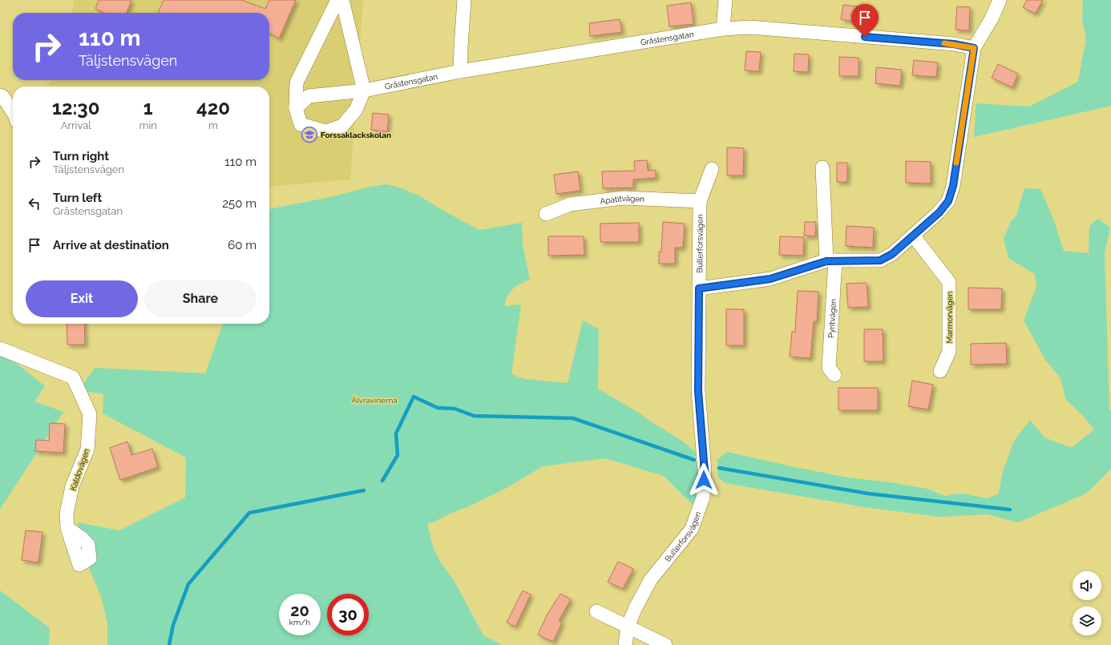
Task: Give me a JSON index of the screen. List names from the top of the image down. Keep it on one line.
{"streets":{"street":["Gråstensgatan","Apatitvägen","Bullerforsvägen","Marmorvägen","Pyritvägen","Kaldovägen"]},"crossings":[["Apatitvägen","Bullerforsvägen"]],"parks":["Älvravinerna"],"places":{"school or university":["Forssaklackskolan"]},"page":{"turn":["110 m","Täljstensvägen"],"eta":["12:30","Arrival","1","min","420","m"],"list":[{"name":"Turn right","note":"Täljstensvägen","value":"110 m"},{"name":"Turn left","note":"Gråstensgatan","value":"250 m"},{"name":"Arrive at destination","value":"60 m"}],"buttons":["Exit","Share"],"speed":"20 km/h","limit":"30"}}
